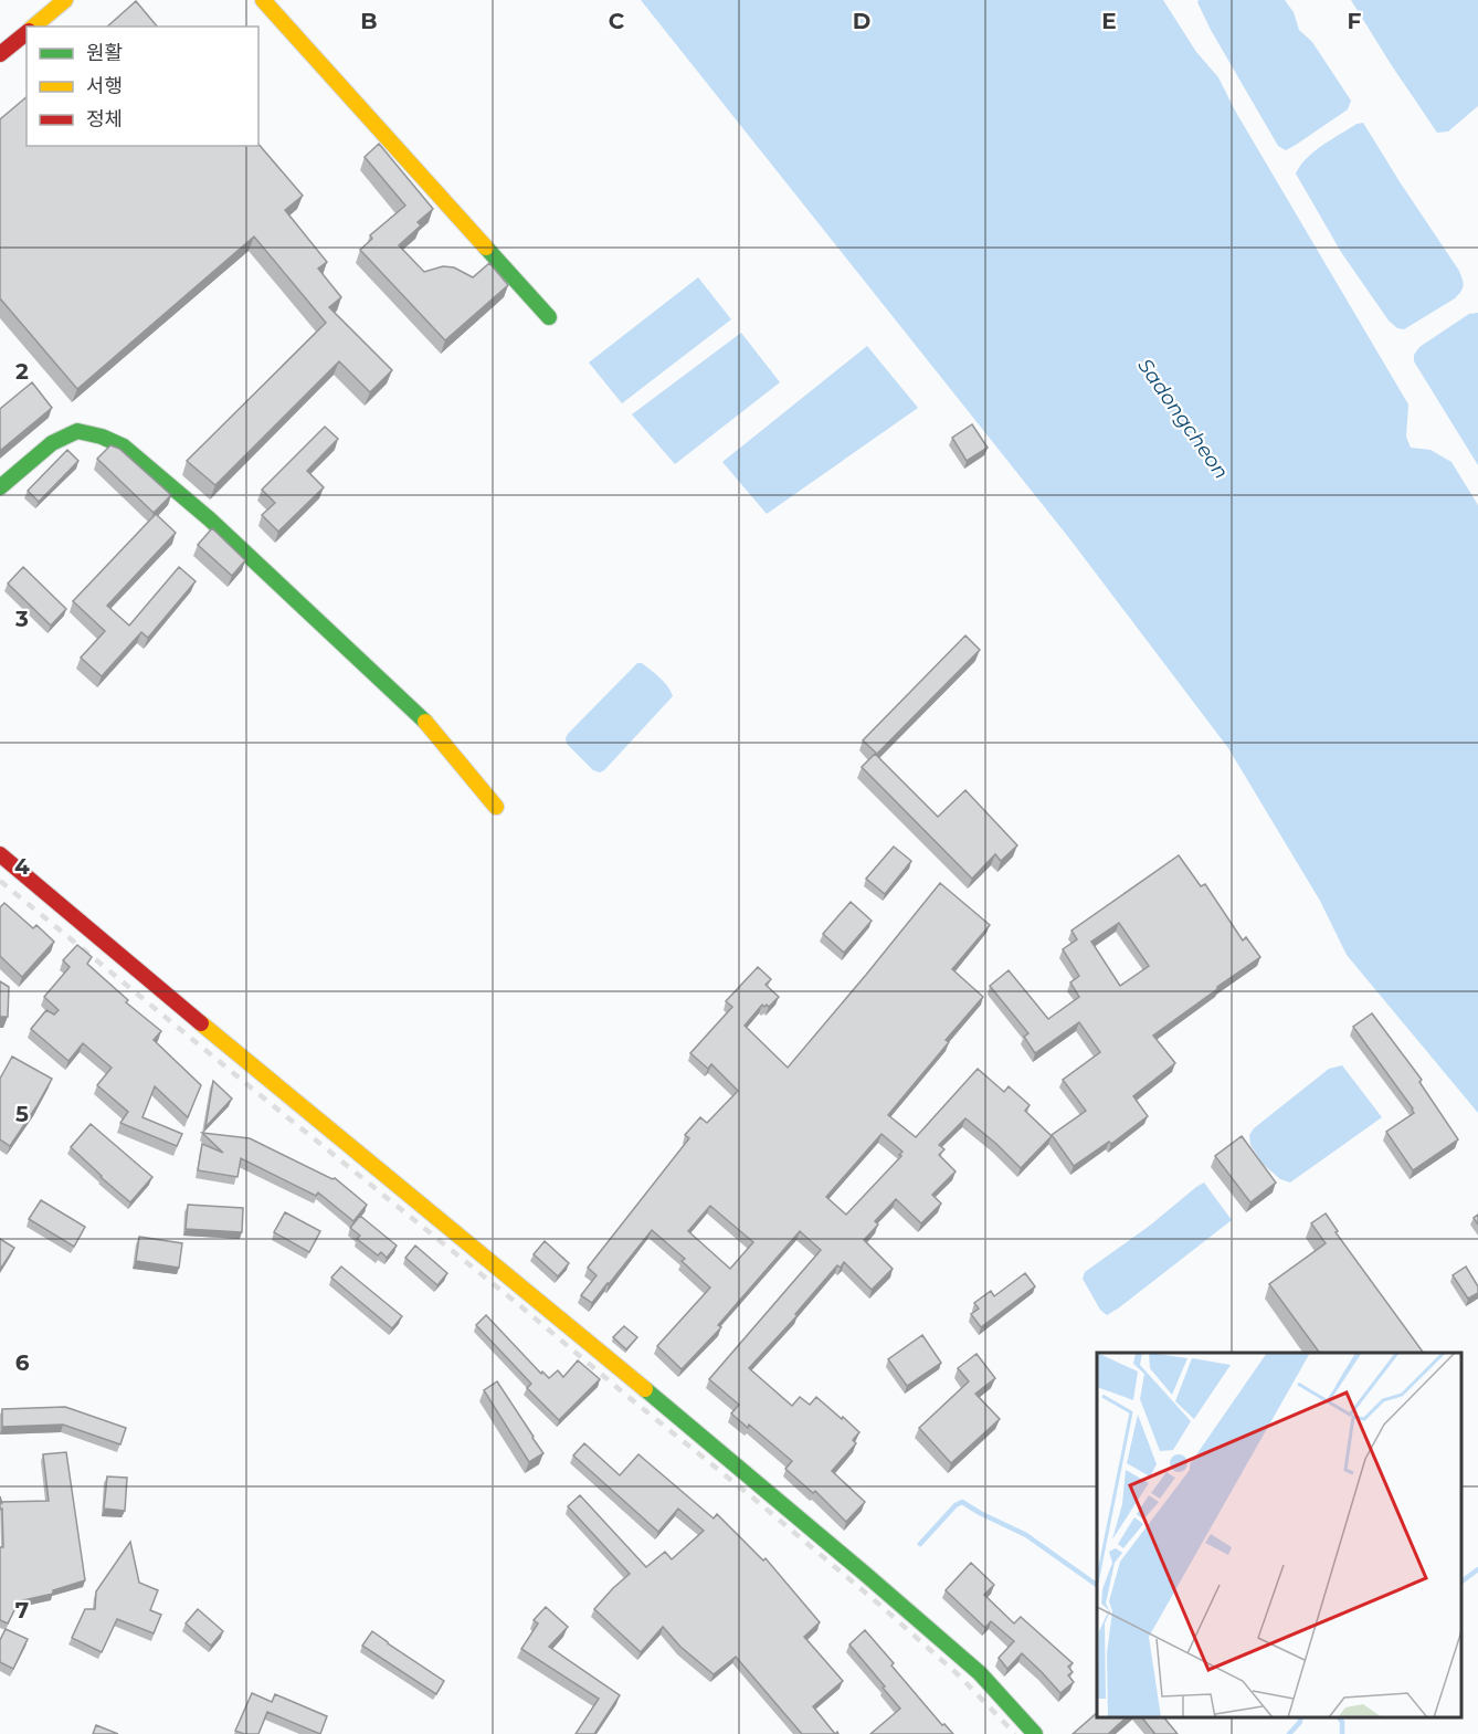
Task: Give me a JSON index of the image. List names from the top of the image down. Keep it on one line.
{"water":["Sadongcheon"],"legend":["원활","서행","정체"],"grid":{"columns":["B","C","D","E","F"],"rows":["2","3","4","5","6","7"]}}
